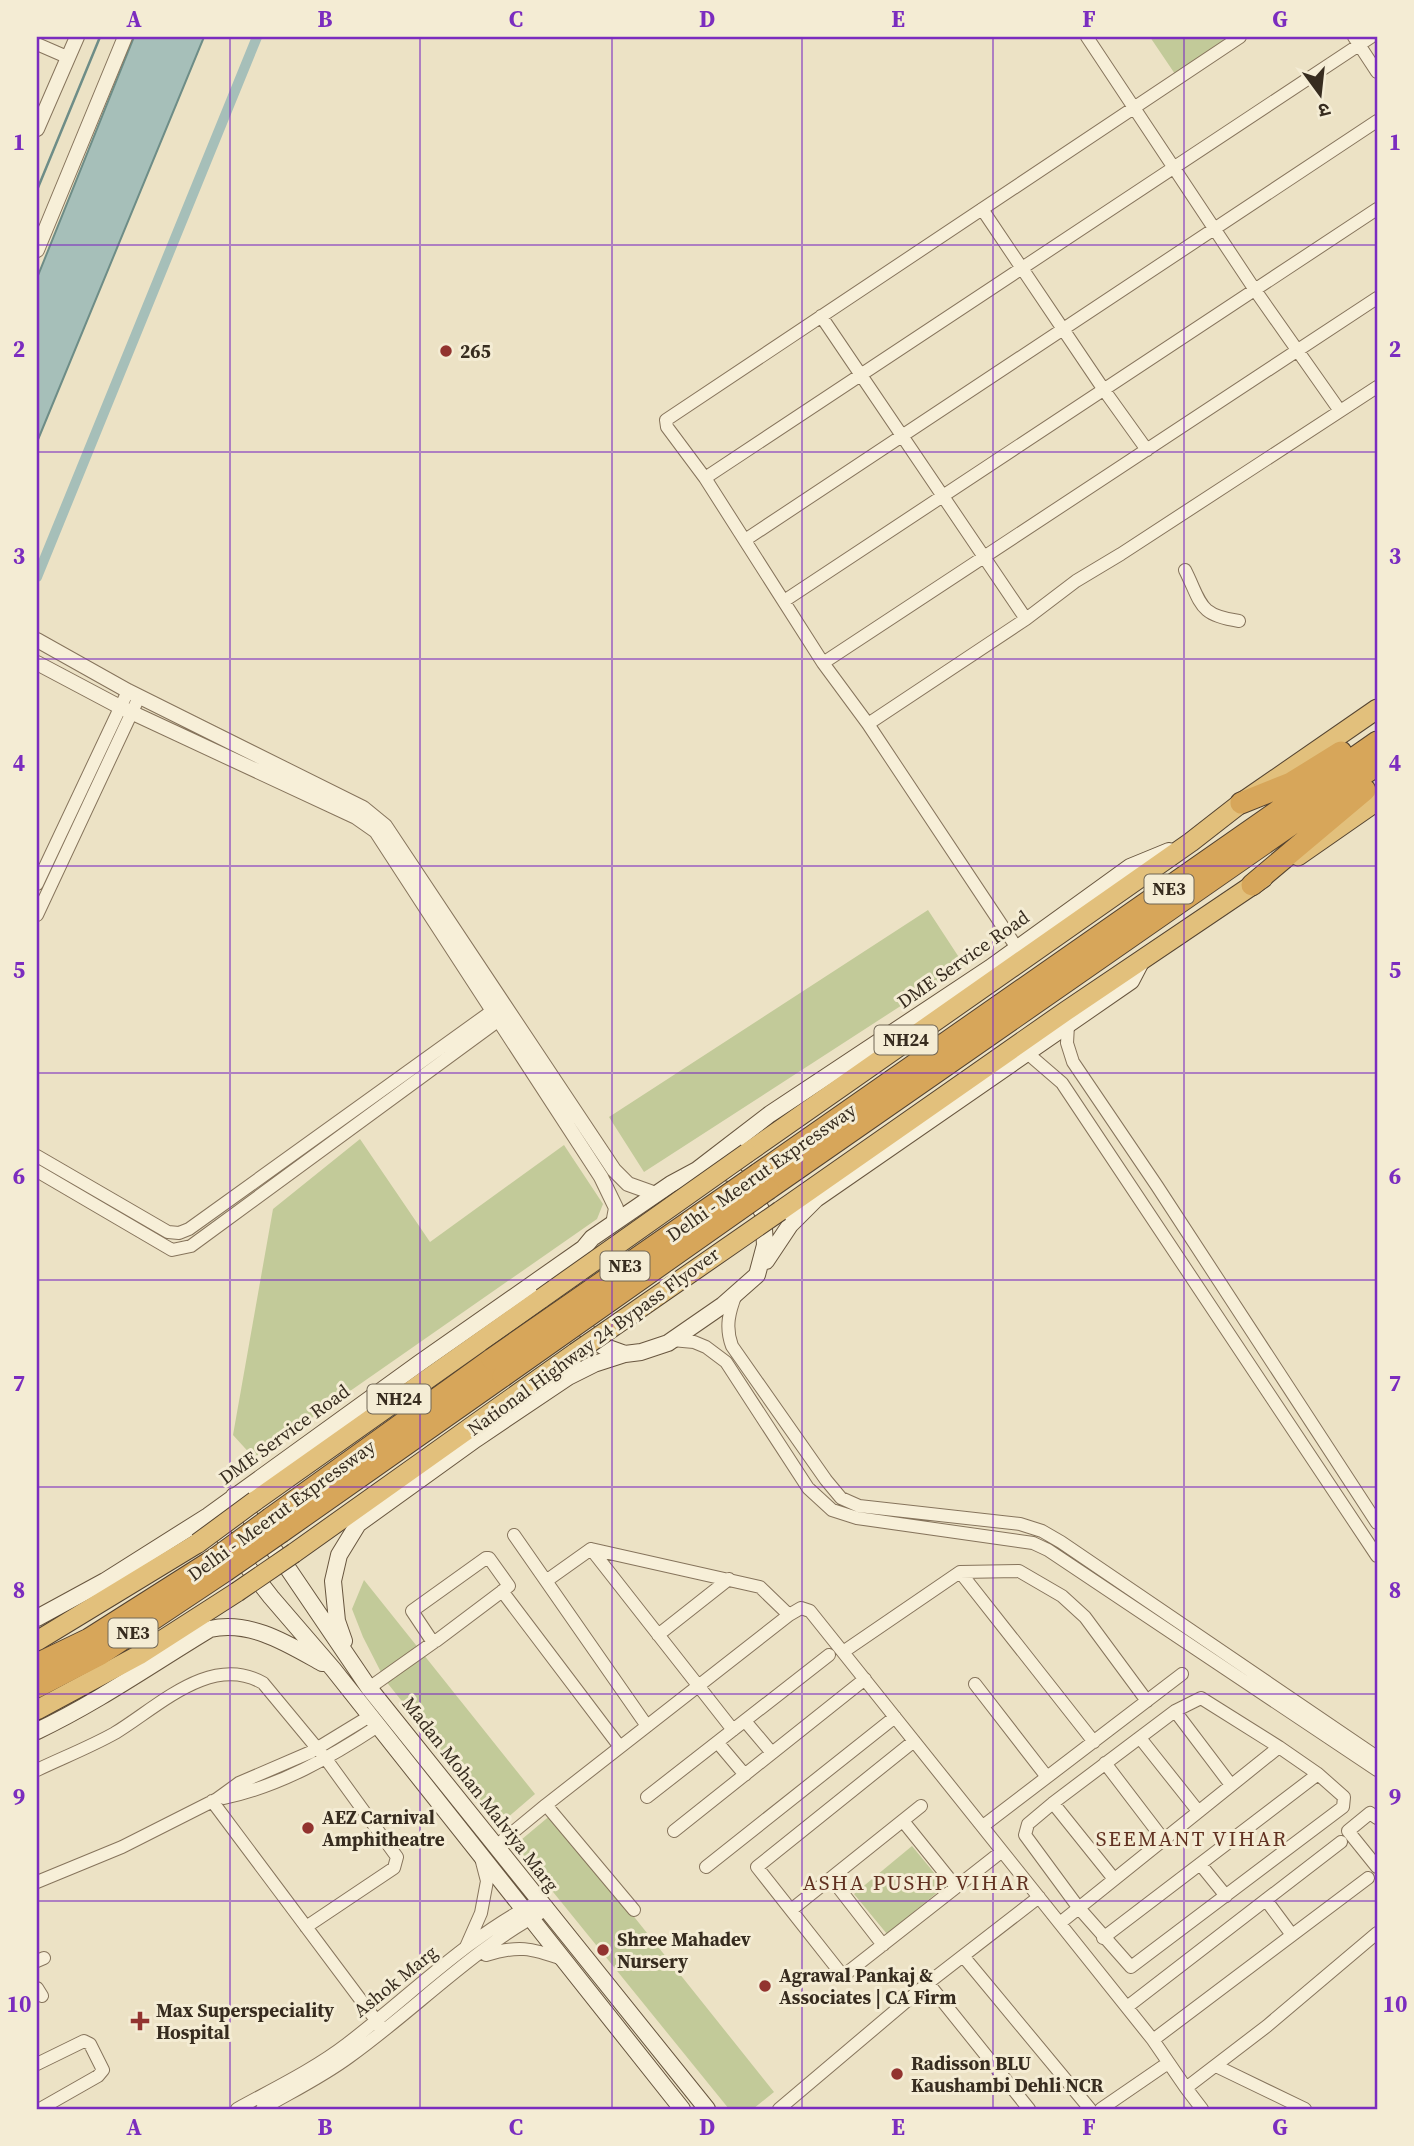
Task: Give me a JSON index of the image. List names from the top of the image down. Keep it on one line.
{"streets":{"highway":["NE3","NH24","Delhi - Meerut Expressway","National Highway 24 Bypass Flyover"],"main road":["DME Service Road","Madan Mohan Malviya Marg"],"street":["Ashok Marg"]},"crossings":[["DME Service Road","NH24"],["DME Service Road","Madan Mohan Malviya Marg"],["Madan Mohan Malviya Marg","Ashok Marg"]],"districts":["SEEMANT VIHAR","ASHA PUSHP VIHAR"],"places":{"other":["265","AEZ Carnival Amphitheatre","Shree Mahadev Nursery","Agrawal Pankaj & Associates | CA Firm","Radisson BLU Kaushambi Dehli NCR"],"health":["Max Superspeciality Hospital"]},"north":"bottom","grid":{"columns":["A","B","C","D","E","F","G"],"rows":["1","2","3","4","5","6","7","8","9","10"]}}
